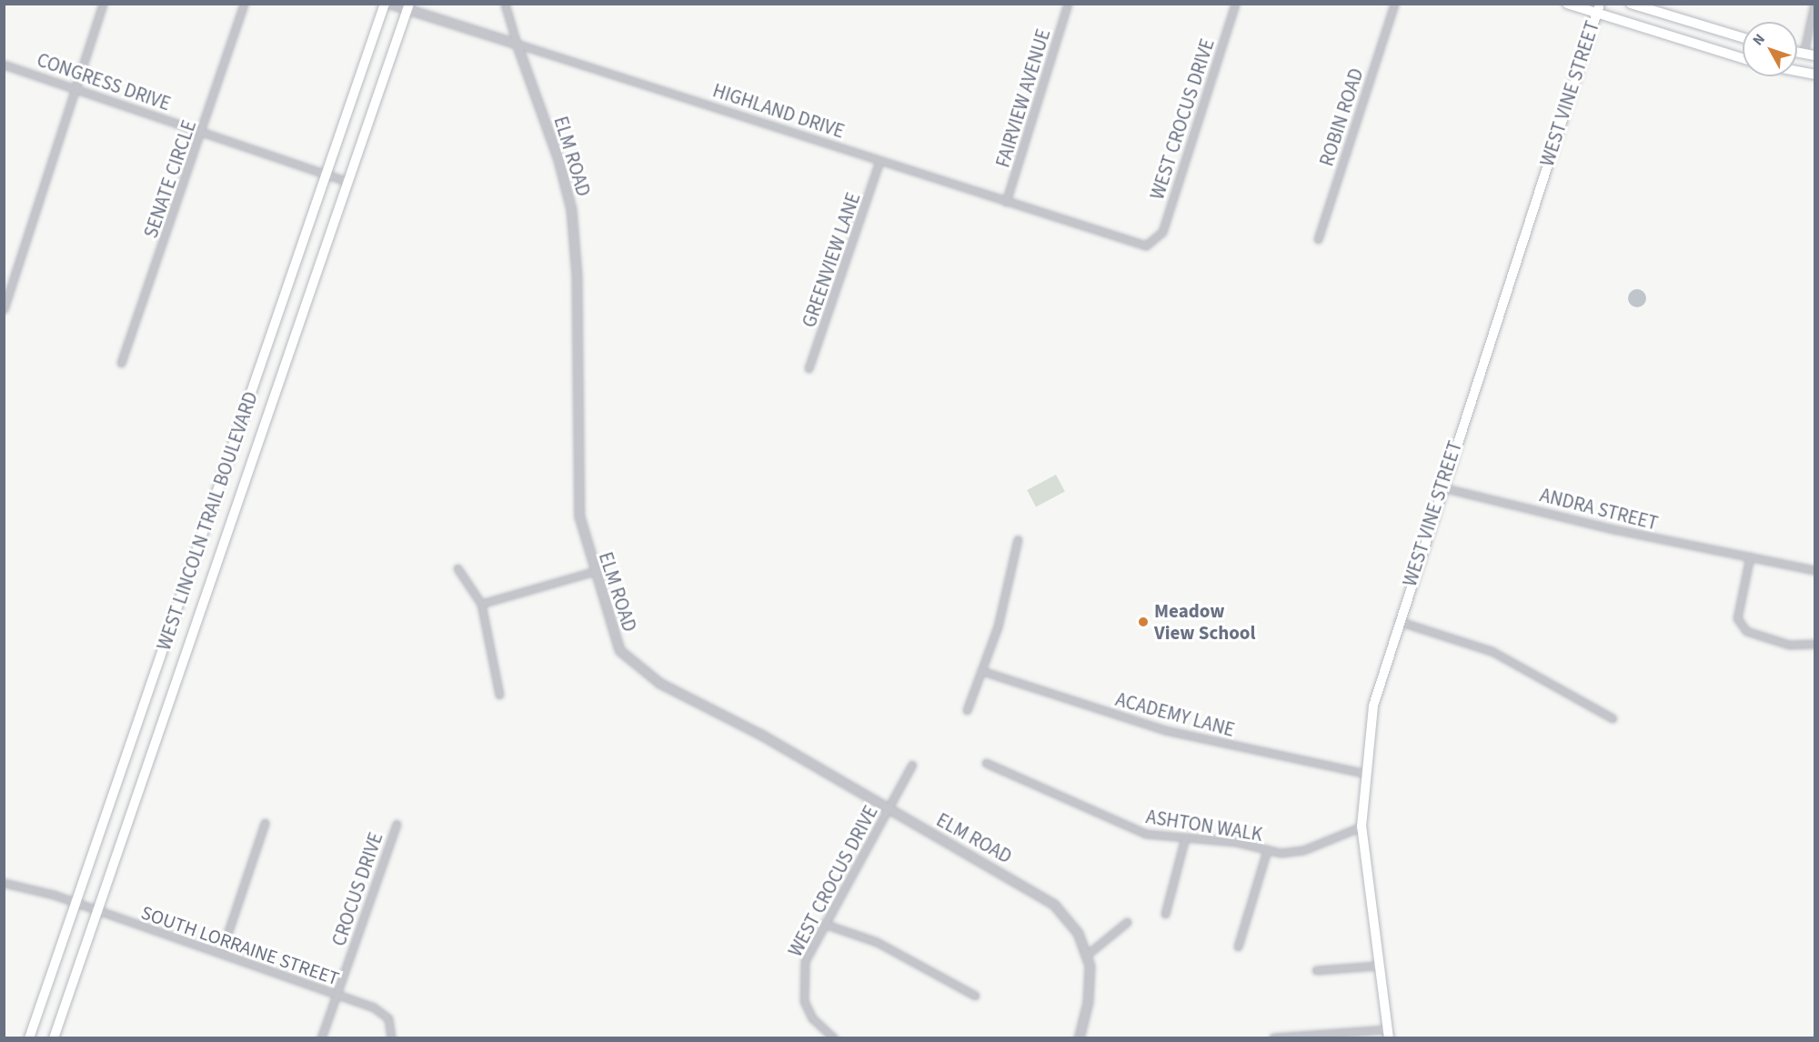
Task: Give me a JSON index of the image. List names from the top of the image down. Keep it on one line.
{"streets":{"main road":["WEST VINE STREET","WEST LINCOLN TRAIL BOULEVARD"],"street":["CONGRESS DRIVE","FAIRVIEW AVENUE","HIGHLAND DRIVE","ROBIN ROAD","WEST CROCUS DRIVE","ELM ROAD","SENATE CIRCLE","GREENVIEW LANE","ANDRA STREET","ACADEMY LANE","ASHTON WALK","CROCUS DRIVE","SOUTH LORRAINE STREET"]},"crossings":[["CONGRESS DRIVE","SENATE CIRCLE"],["CONGRESS DRIVE","WEST LINCOLN TRAIL BOULEVARD"],["WEST VINE STREET","ANDRA STREET"],["WEST VINE STREET","ACADEMY LANE"],["WEST VINE STREET","ASHTON WALK"],["FAIRVIEW AVENUE","HIGHLAND DRIVE"],["HIGHLAND DRIVE","WEST CROCUS DRIVE"],["HIGHLAND DRIVE","ELM ROAD"],["HIGHLAND DRIVE","GREENVIEW LANE"],["HIGHLAND DRIVE","WEST LINCOLN TRAIL BOULEVARD"],["WEST CROCUS DRIVE","ELM ROAD"],["WEST LINCOLN TRAIL BOULEVARD","SOUTH LORRAINE STREET"],["CROCUS DRIVE","SOUTH LORRAINE STREET"]],"places":["Meadow View School"],"north":"top left"}
